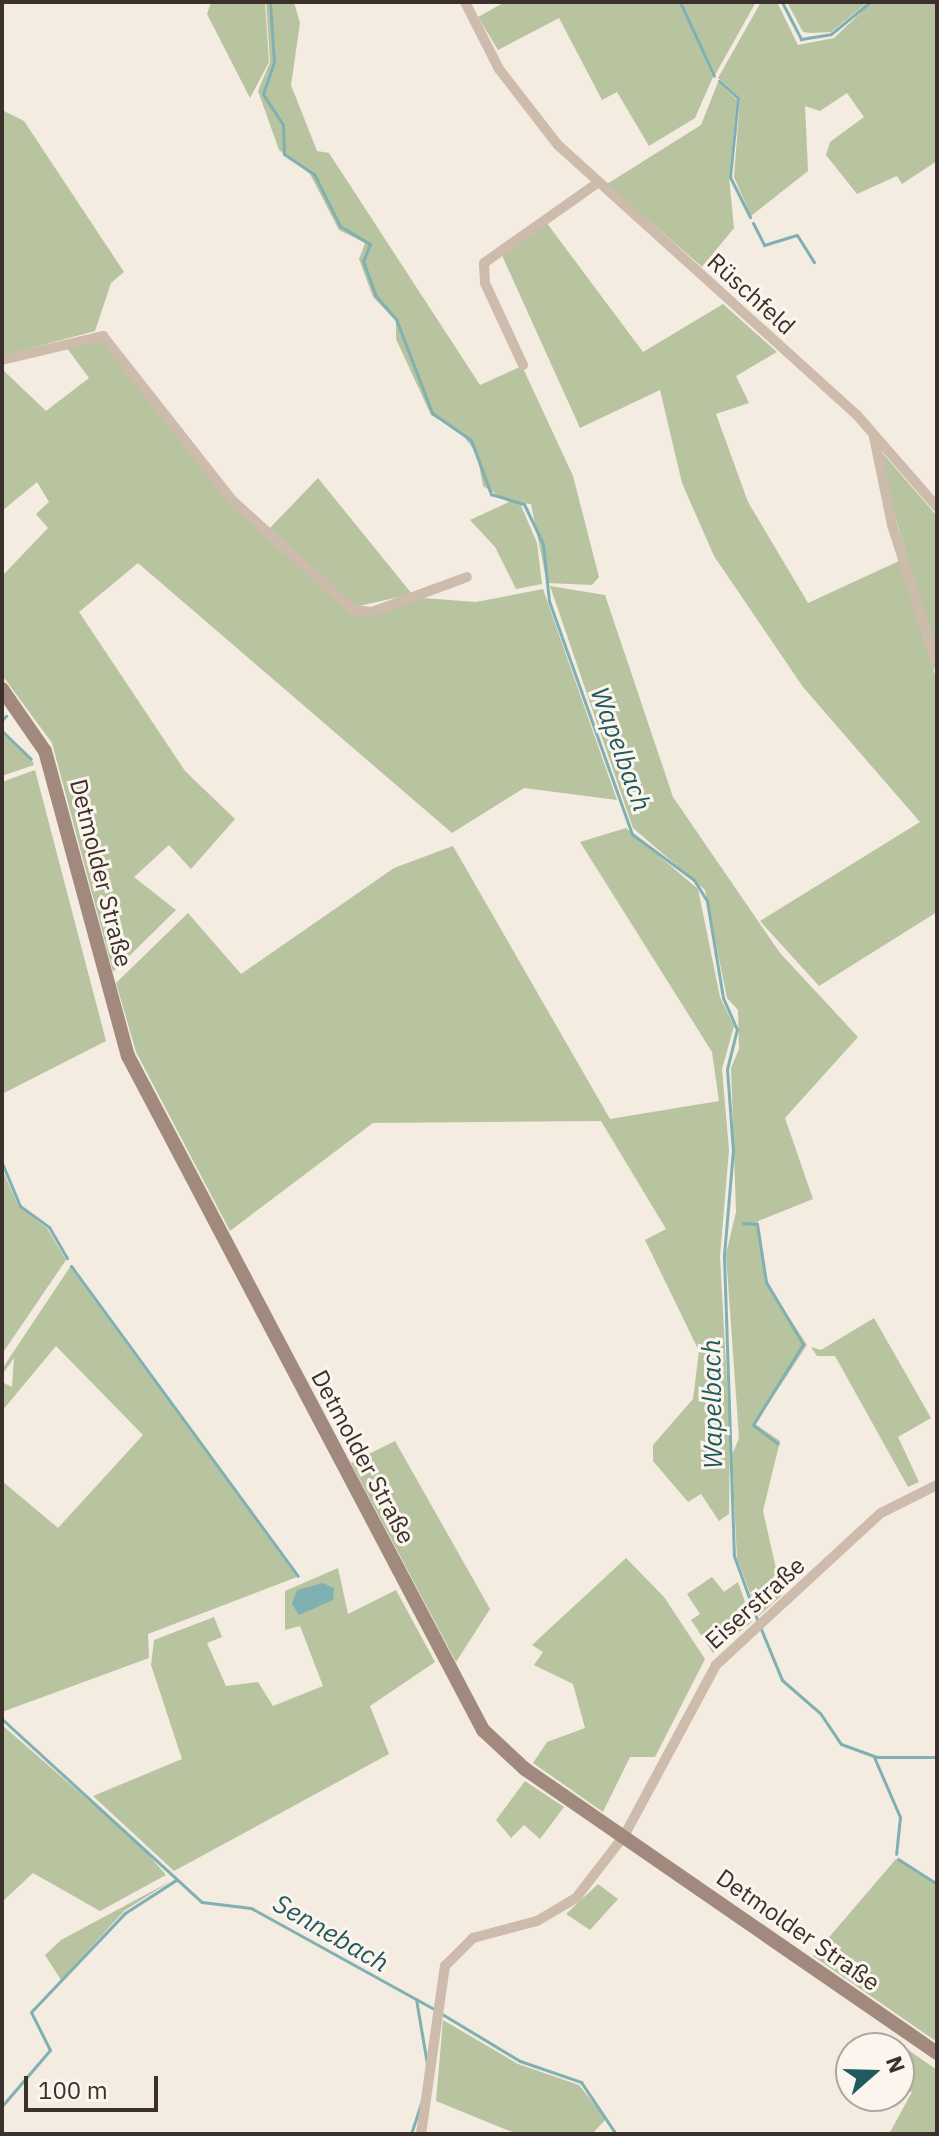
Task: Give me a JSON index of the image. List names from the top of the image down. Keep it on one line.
{"streets":{"main road":["Detmolder Straße"],"street":["Rüschfeld","Eiserstraße"]},"crossings":[["Detmolder Straße","Eiserstraße"]],"water":["Wapelbach","Sennebach"],"scale_bar":"100 m","north":"right"}
